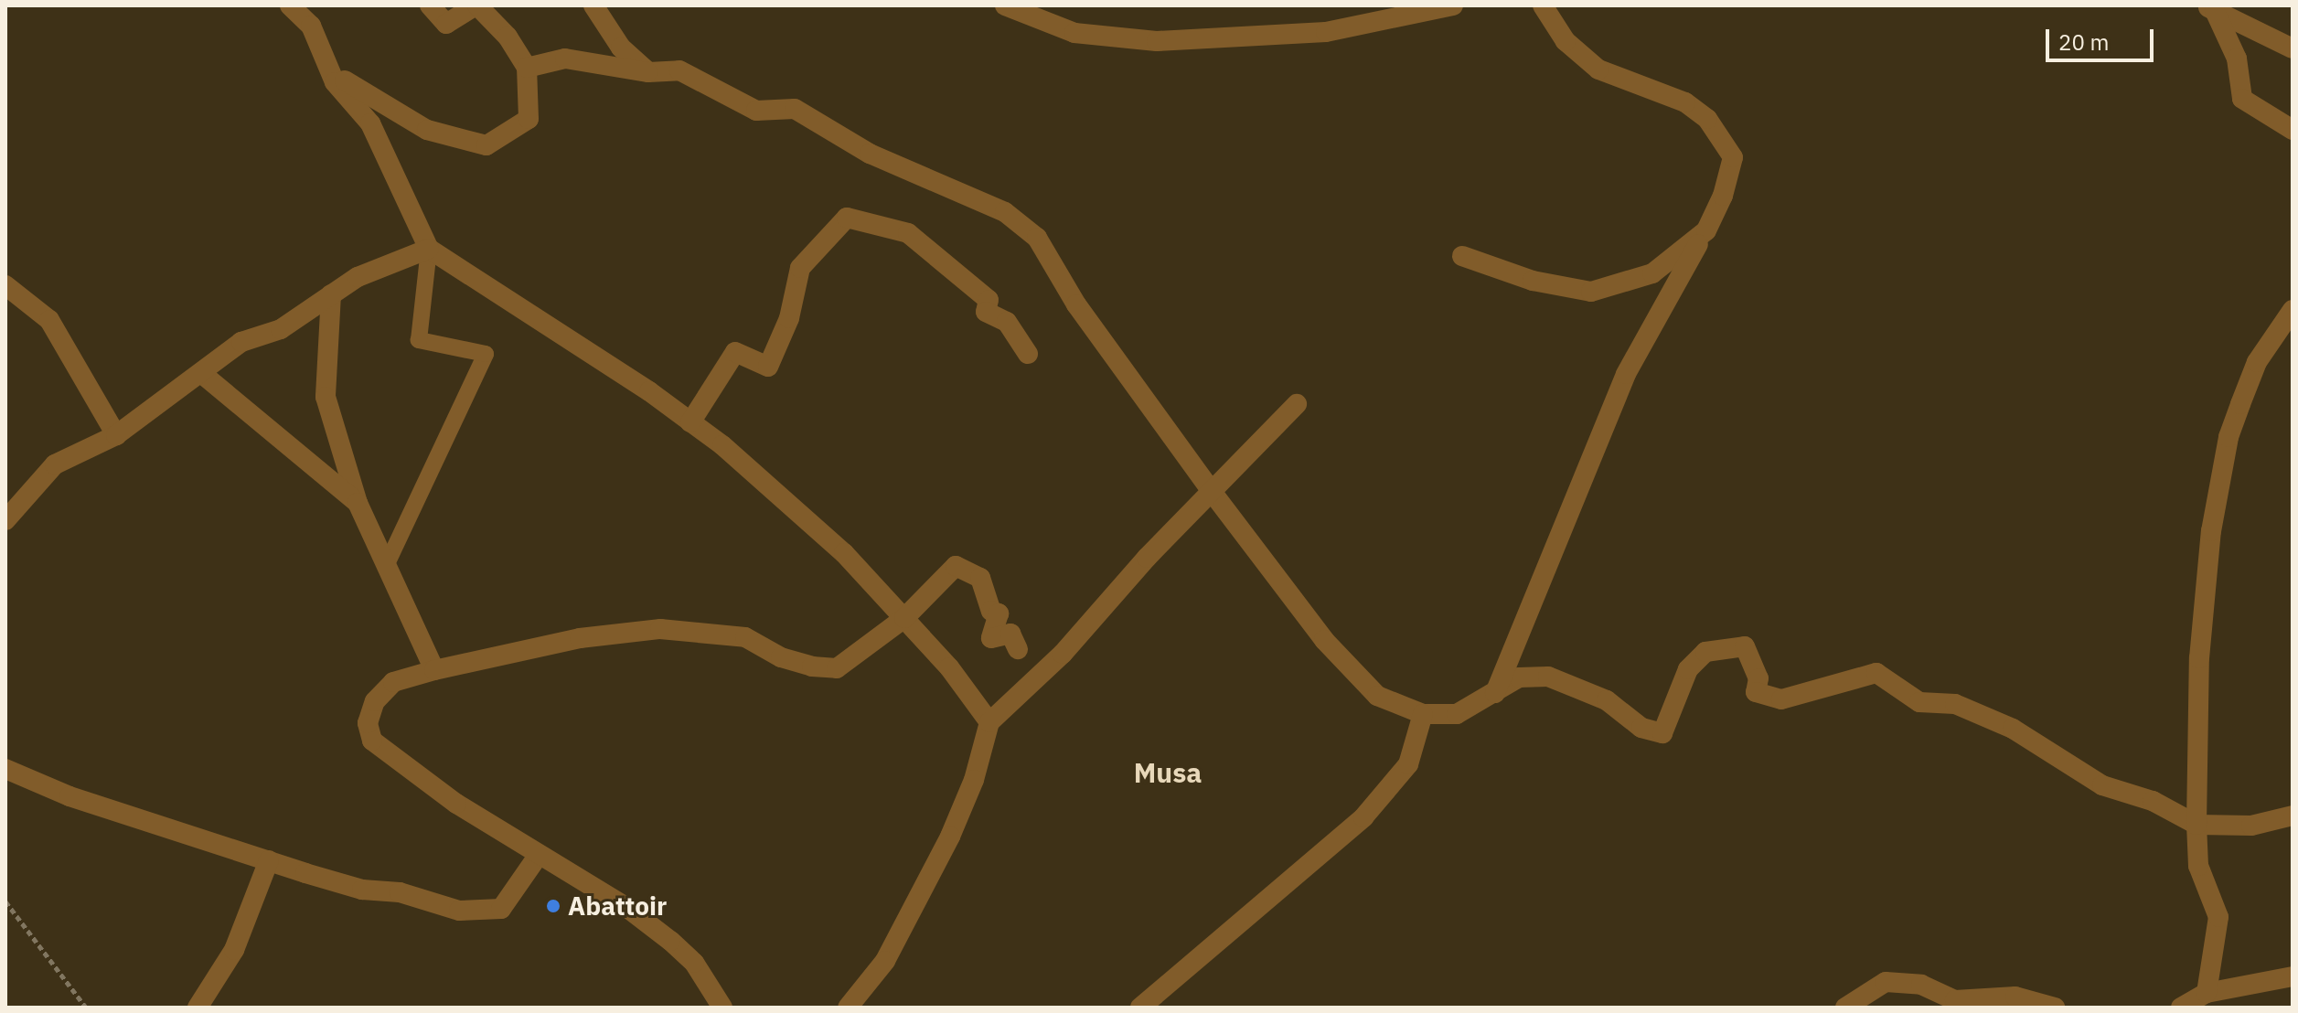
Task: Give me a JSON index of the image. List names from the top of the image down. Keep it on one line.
{"districts":["Musa"],"places":["Abattoir"],"scale_bar":"20 m"}
